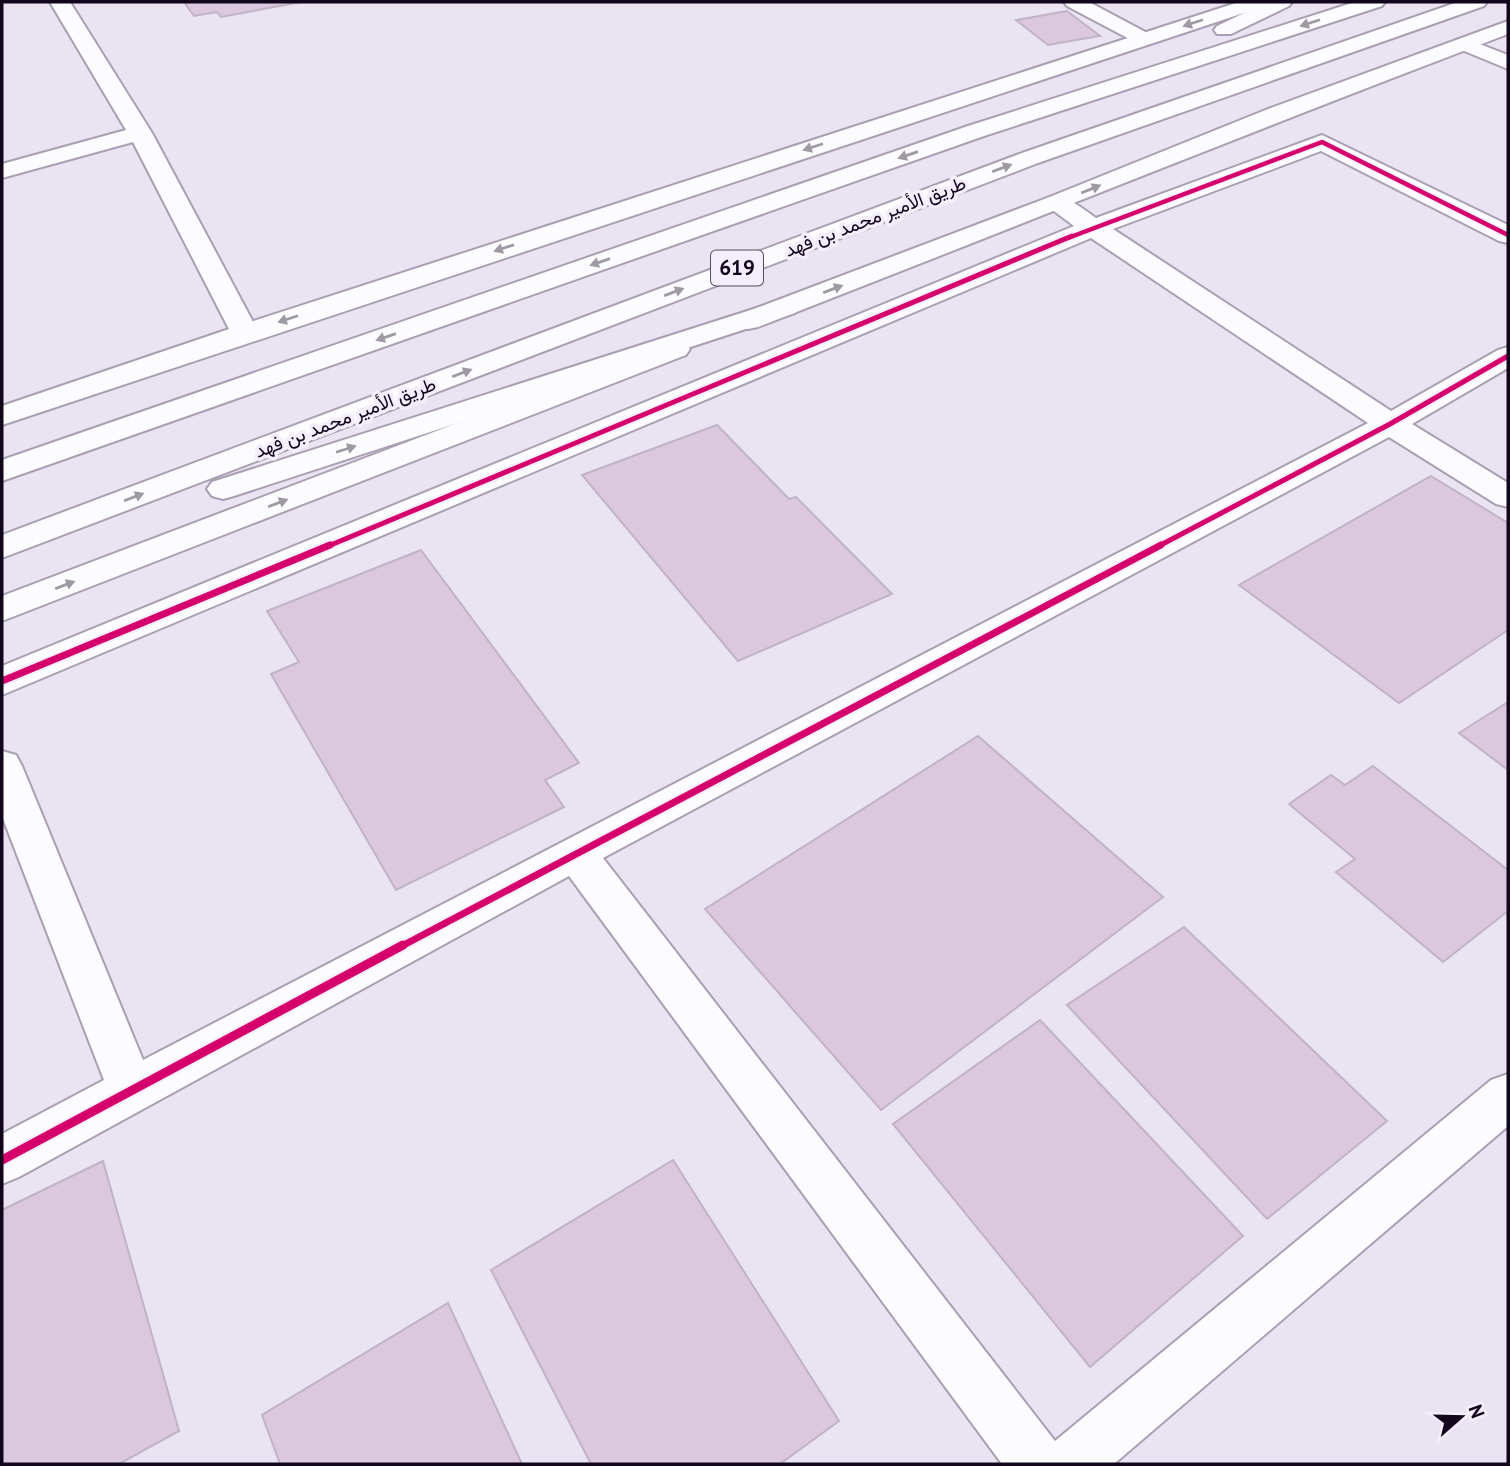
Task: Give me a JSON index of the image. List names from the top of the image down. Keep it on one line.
{"streets":{"main road":["طريق الأمير محمد بن فهد","619"]},"north":"right"}
